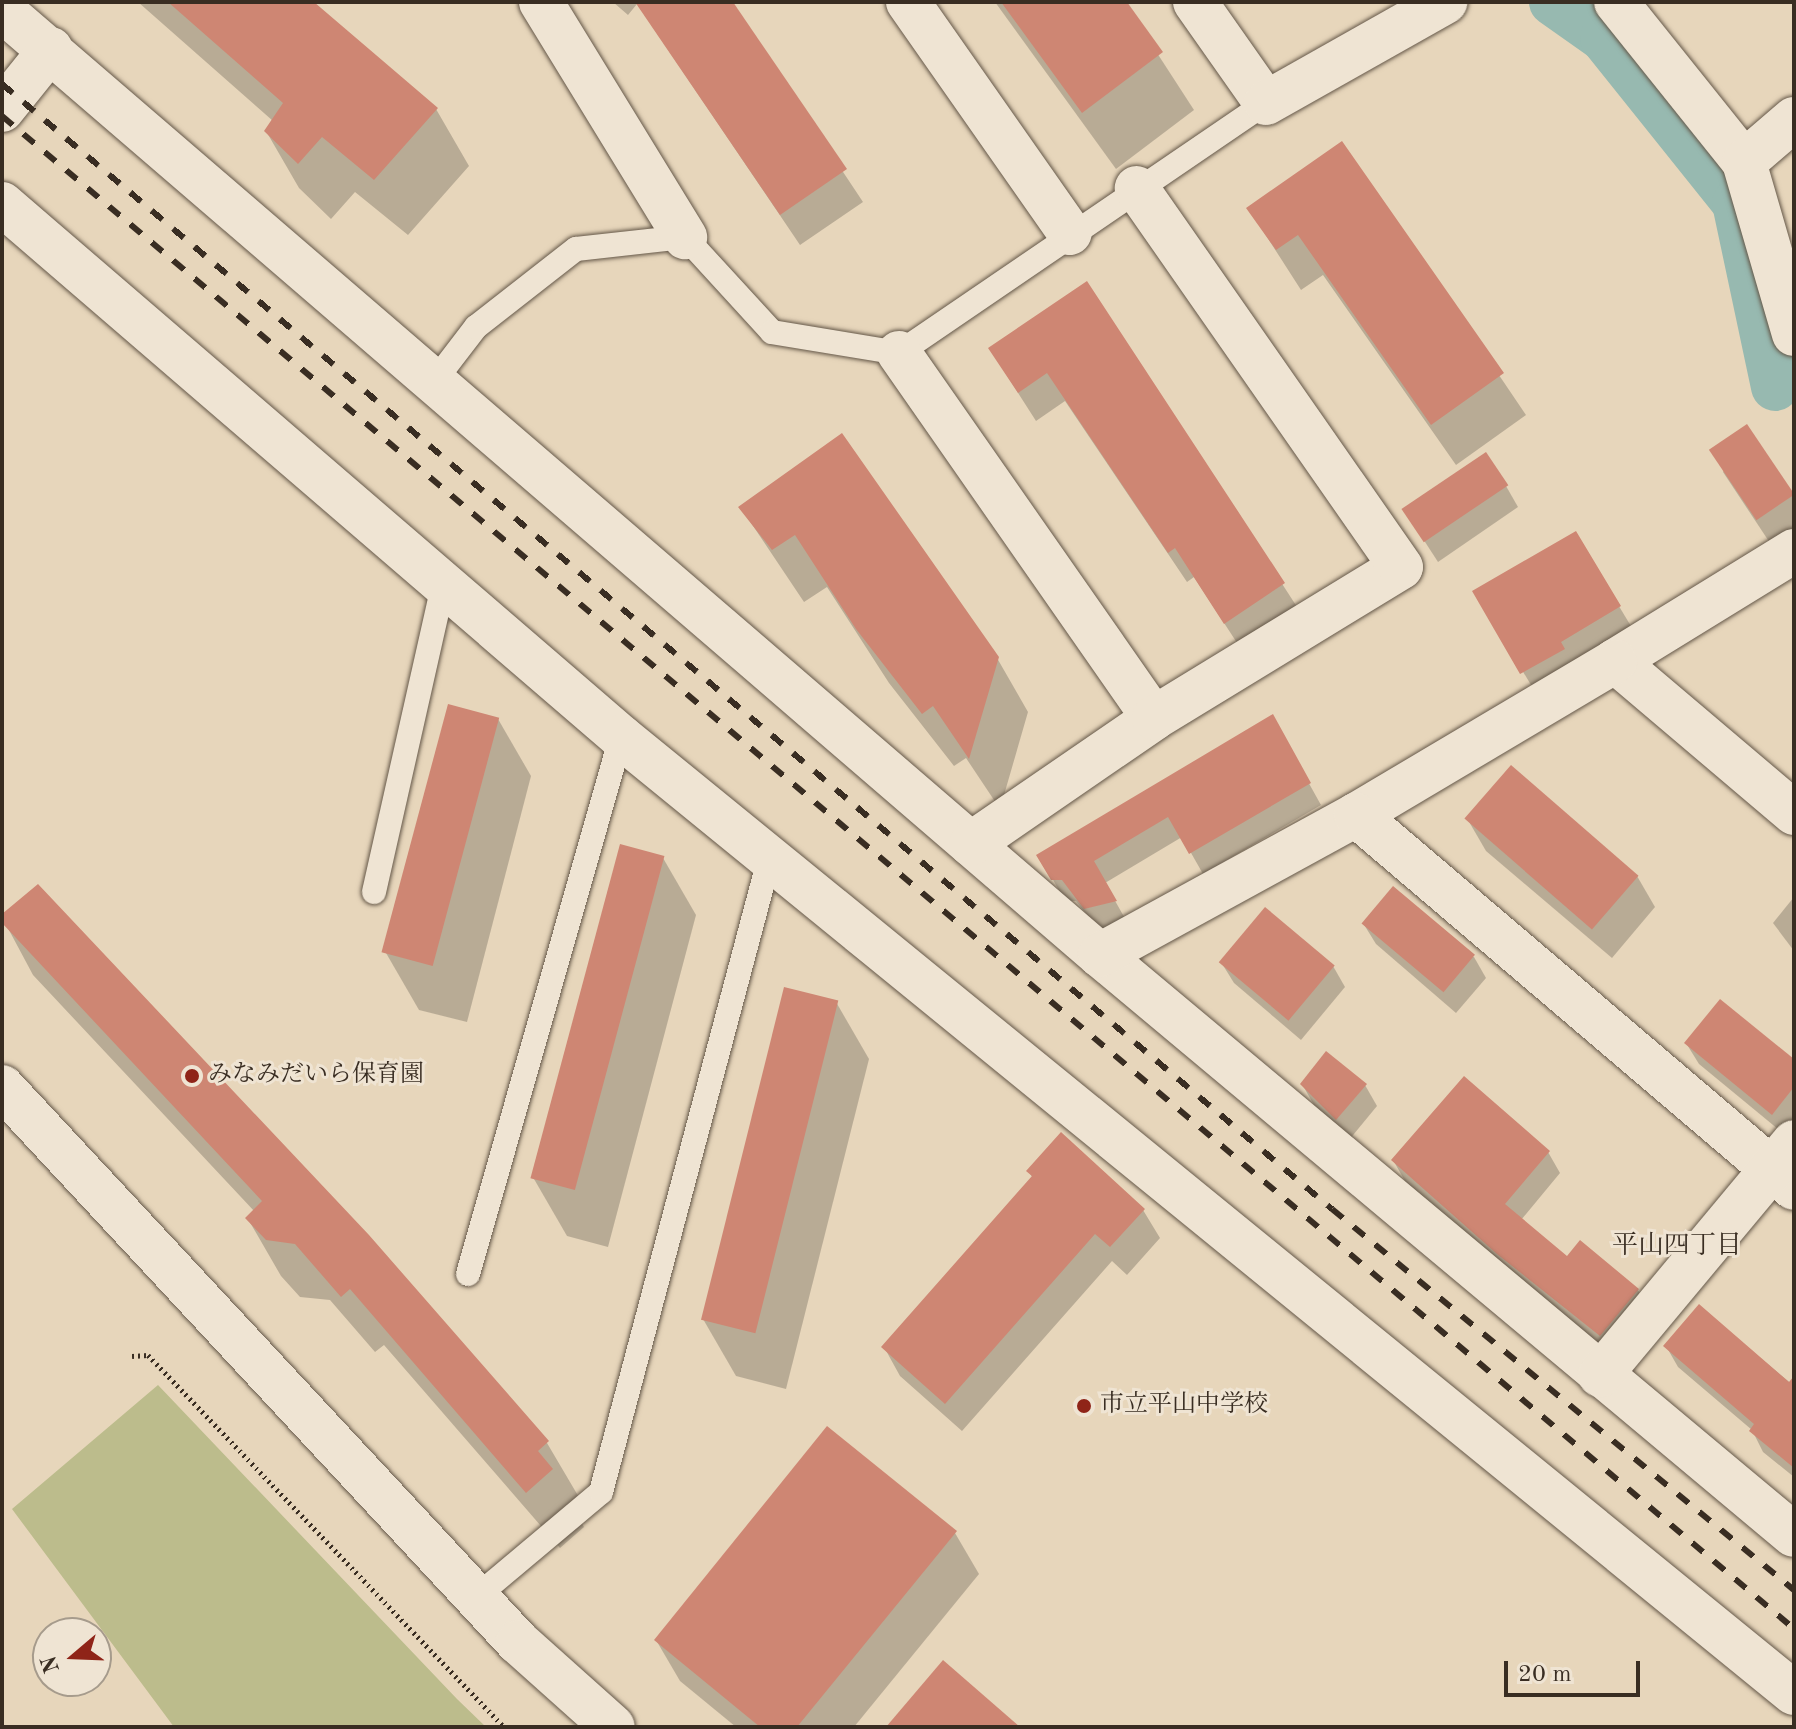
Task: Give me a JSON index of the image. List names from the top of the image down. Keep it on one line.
{"districts":["平山四丁目"],"places":["みなみだいら保育園","市立平山中学校"],"scale_bar":"20 m","north":"left"}
